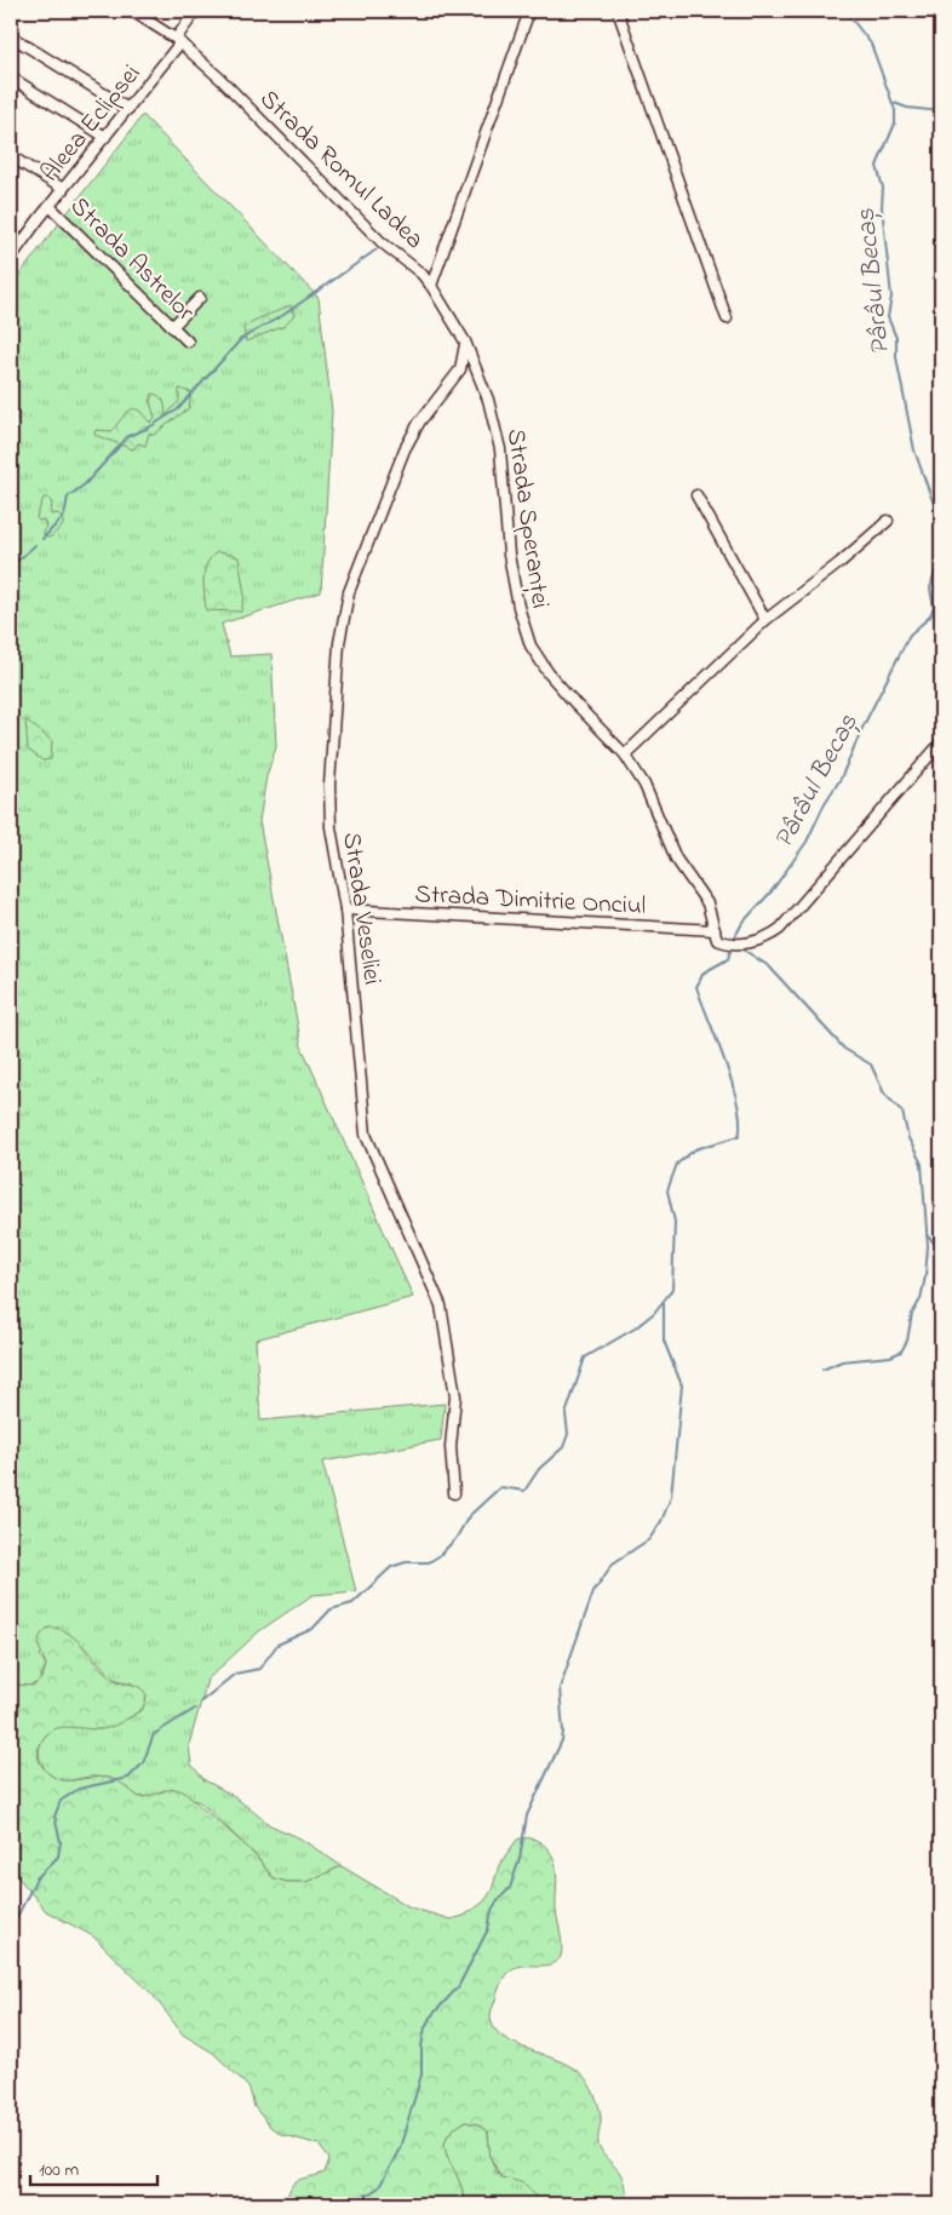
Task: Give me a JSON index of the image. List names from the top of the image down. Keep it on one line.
{"streets":{"street":["Aleea Eclipsei","Strada Romul Ladea","Strada Astrelor","Strada Speranței","Strada Dimitrie Onciul","Strada Veseliei"]},"crossings":[["Aleea Eclipsei","Strada Romul Ladea"],["Aleea Eclipsei","Strada Astrelor"],["Strada Romul Ladea","Strada Speranței"],["Strada Romul Ladea","Strada Veseliei"],["Strada Speranței","Strada Dimitrie Onciul"],["Strada Speranței","Strada Veseliei"],["Strada Dimitrie Onciul","Strada Veseliei"]],"water":["Pârâul Becaș"],"scale_bar":"100 m"}
